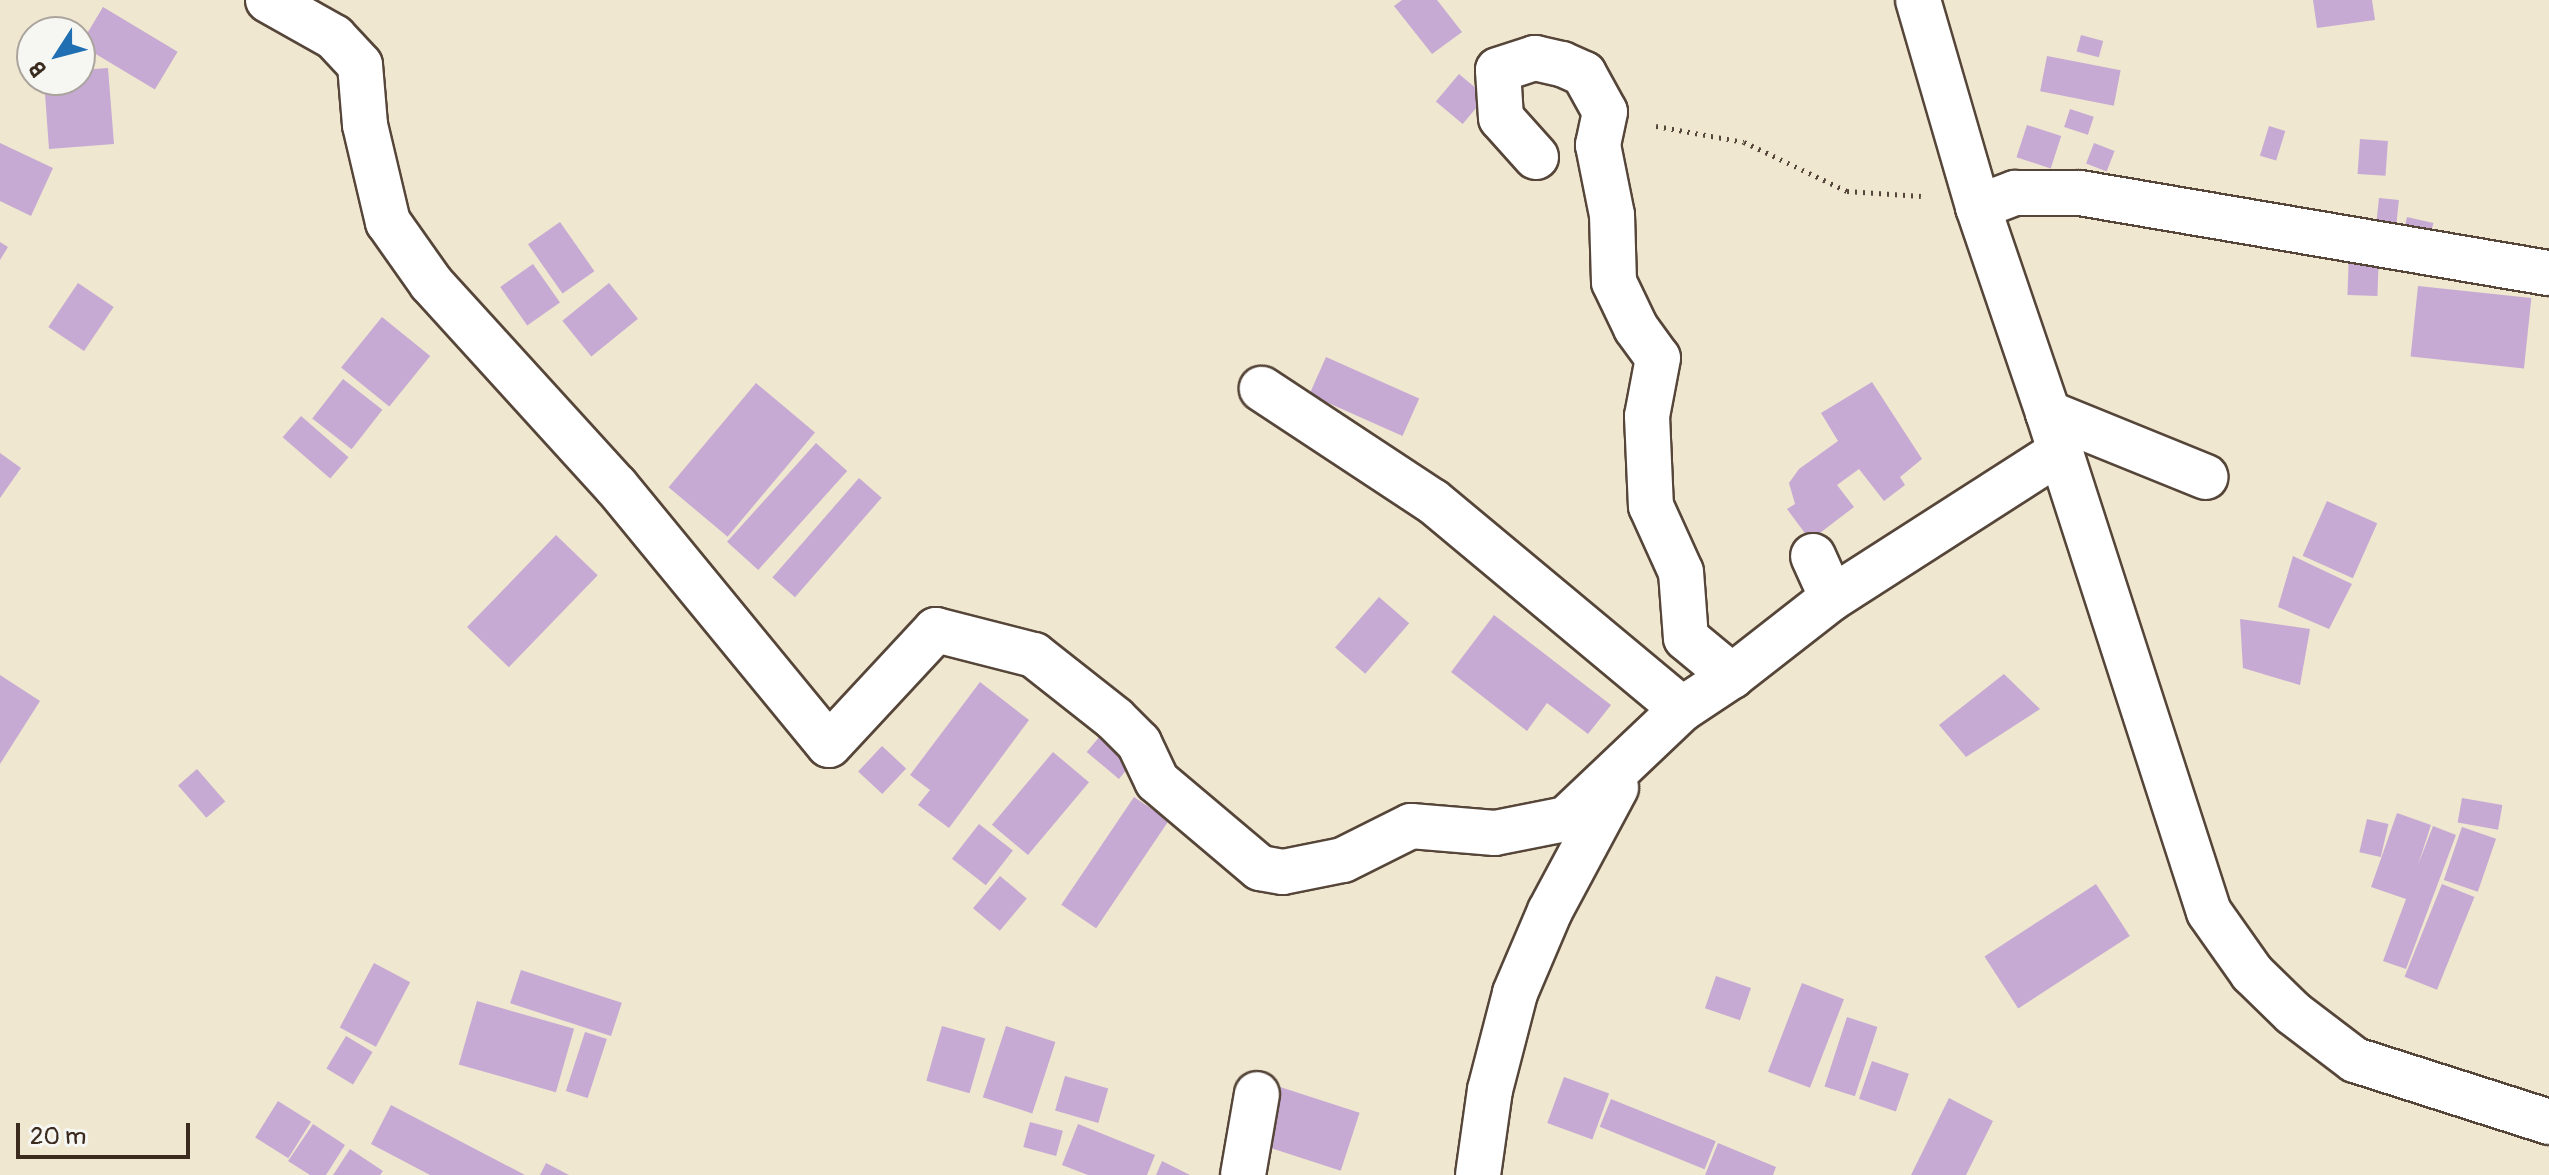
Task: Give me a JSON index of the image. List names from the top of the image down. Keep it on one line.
{"scale_bar":"20 m","north":"bottom left"}
